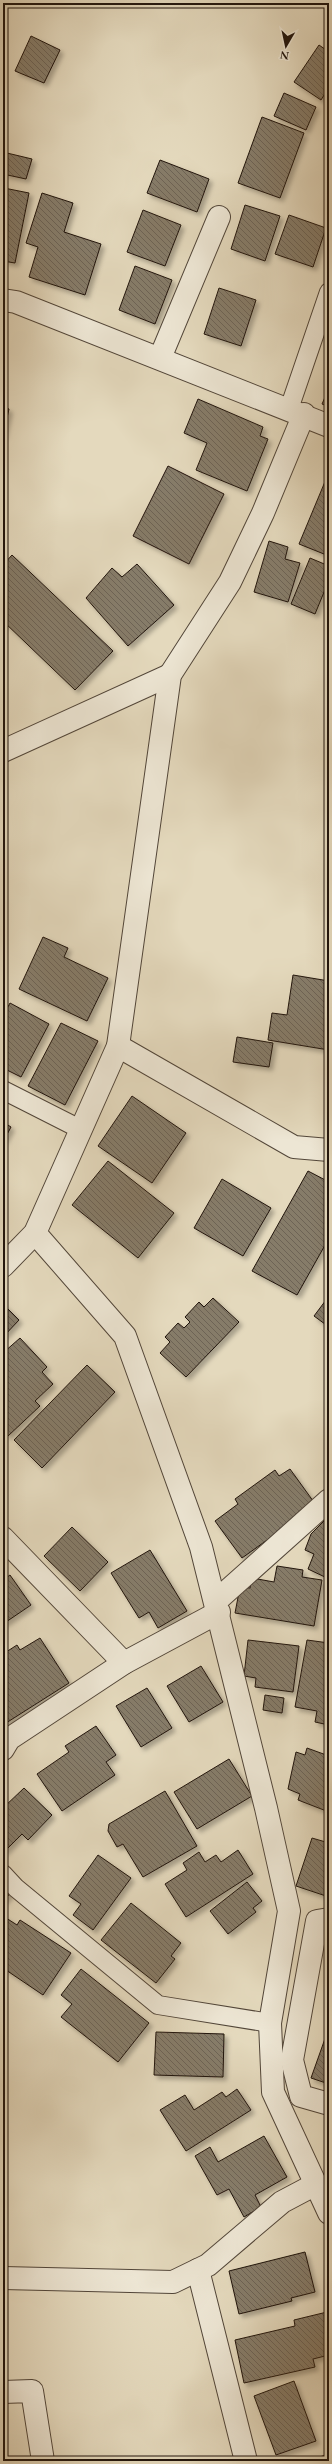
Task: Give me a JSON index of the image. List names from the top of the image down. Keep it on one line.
{"north":"bottom"}
